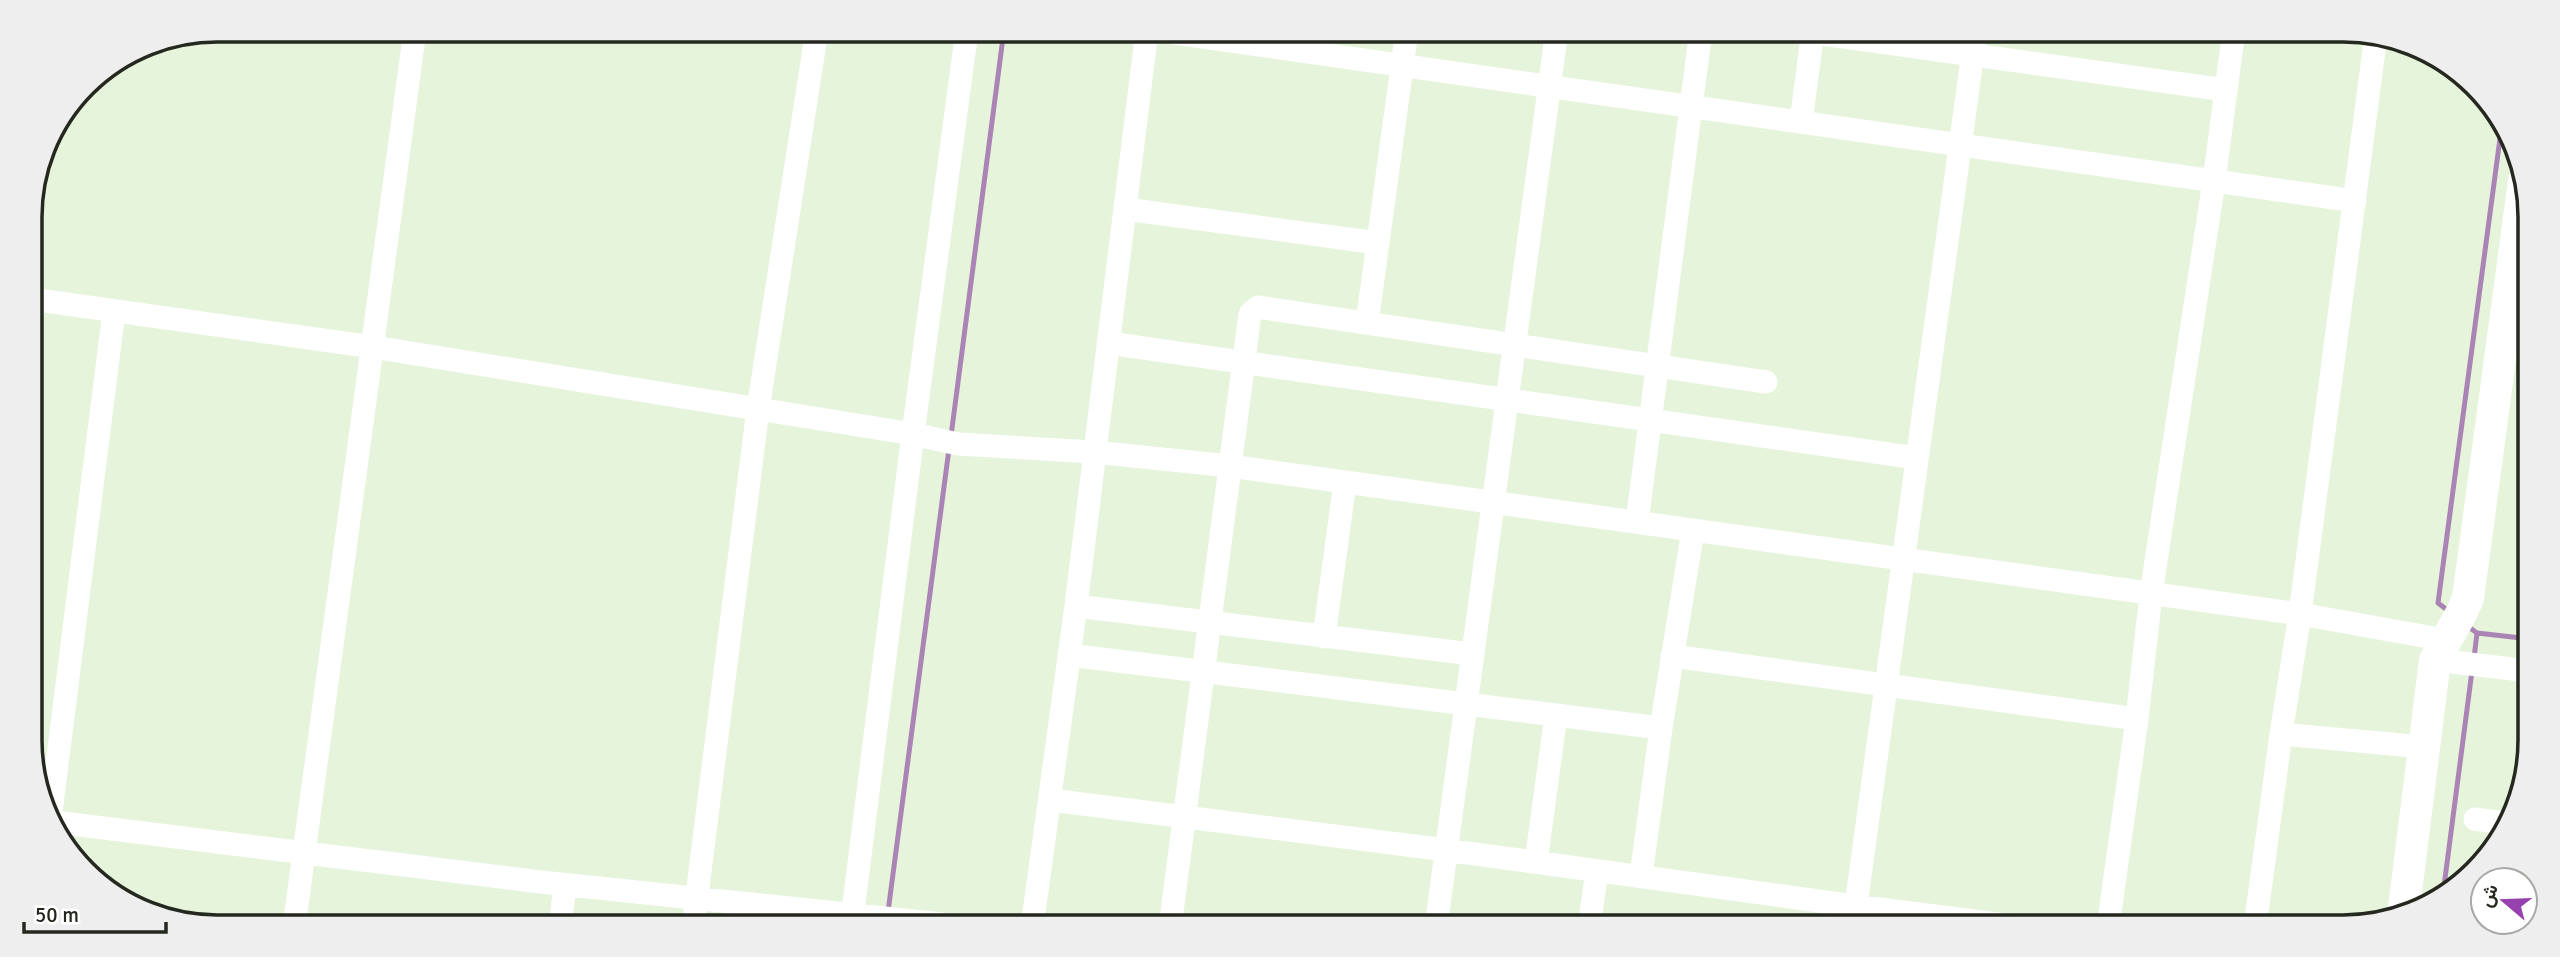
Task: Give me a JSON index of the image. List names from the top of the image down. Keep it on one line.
{"scale_bar":"50 m","north":"left"}
